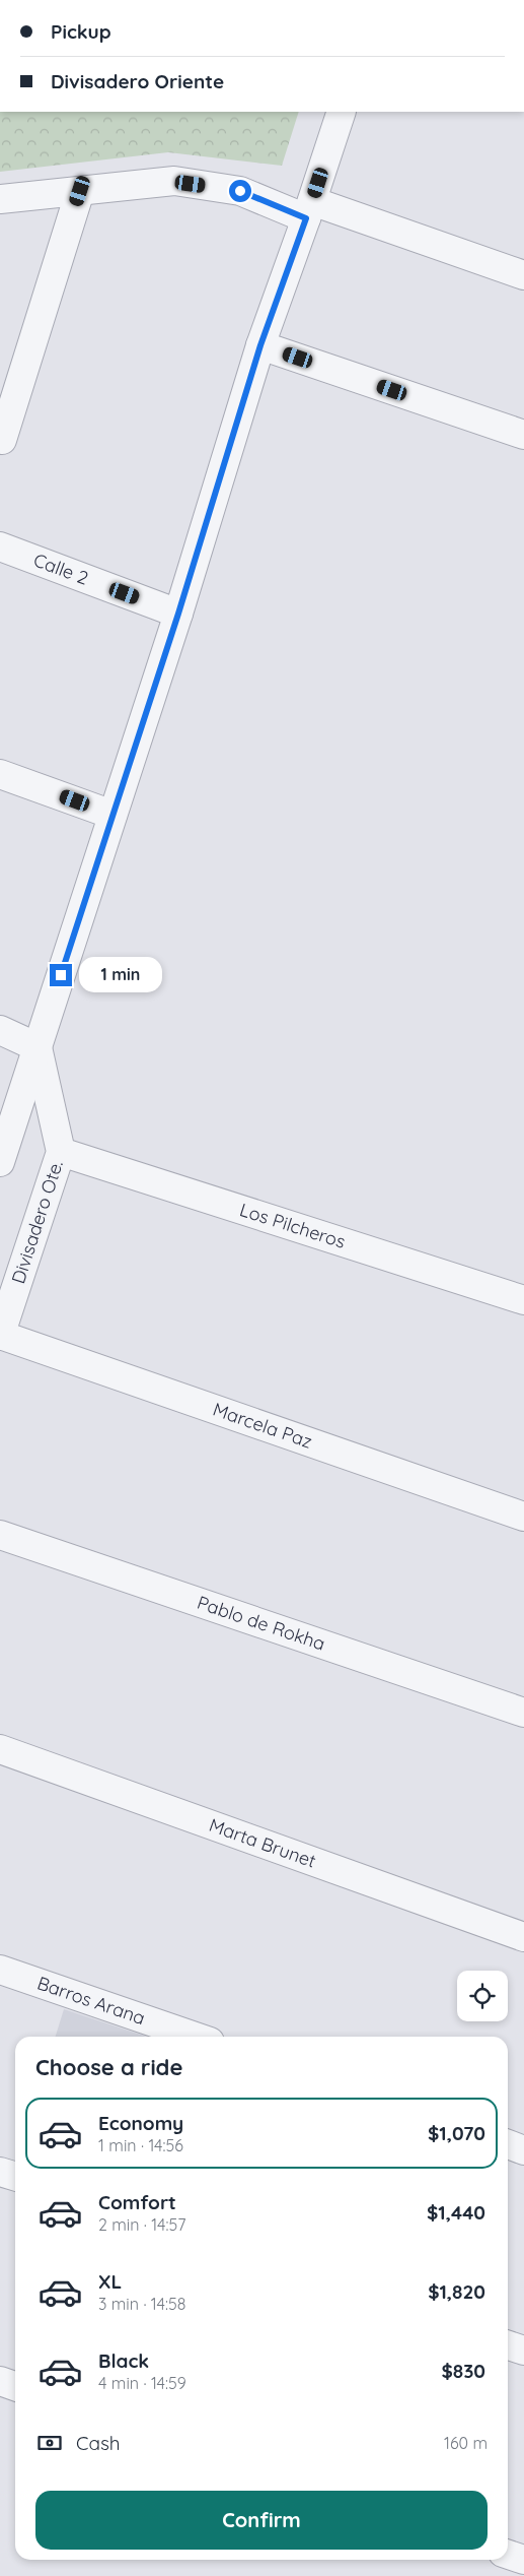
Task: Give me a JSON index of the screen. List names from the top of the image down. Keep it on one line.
{"streets":{"street":["Calle 2","Divisadero Ote.","Los Pilcheros","Marcela Paz","Pablo de Rokha","Marta Brunet","Barros Arana"]},"crossings":[["Divisadero Ote.","Los Pilcheros"],["Divisadero Ote.","Marcela Paz"]],"page":{"banner":["Pickup","Divisadero Oriente"],"bubble":"1 min","heading":"Choose a ride","list":[{"name":"Economy","note":"1 min · 14:56","value":"$1,070"},{"name":"Comfort","note":"2 min · 14:57","value":"$1,440"},{"name":"XL","note":"3 min · 14:58","value":"$1,820"},{"name":"Black","note":"4 min · 14:59","value":"$830"}],"pay":["Cash","160 m"],"buttons":"Confirm"}}
